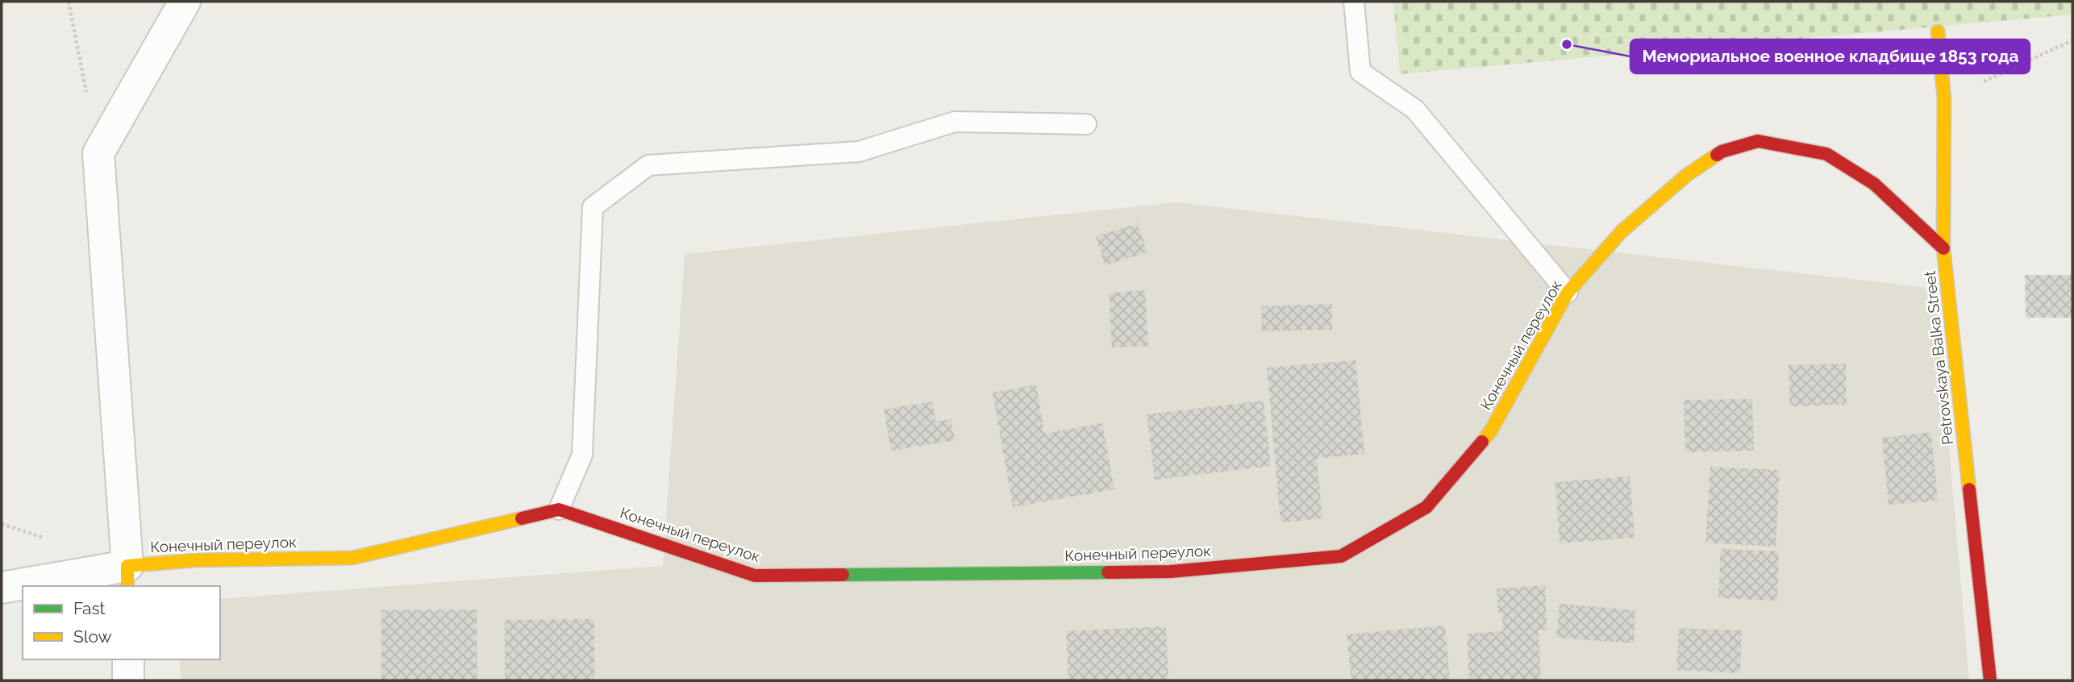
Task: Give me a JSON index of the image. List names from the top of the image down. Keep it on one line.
{"streets":{"street":["Конечный переулок","Petrovskaya Balka Street"]},"crossings":[["Конечный переулок","Petrovskaya Balka Street"]],"places":["Мемориальное военное кладбище 1853 года"],"legend":["Fast","Slow"]}
